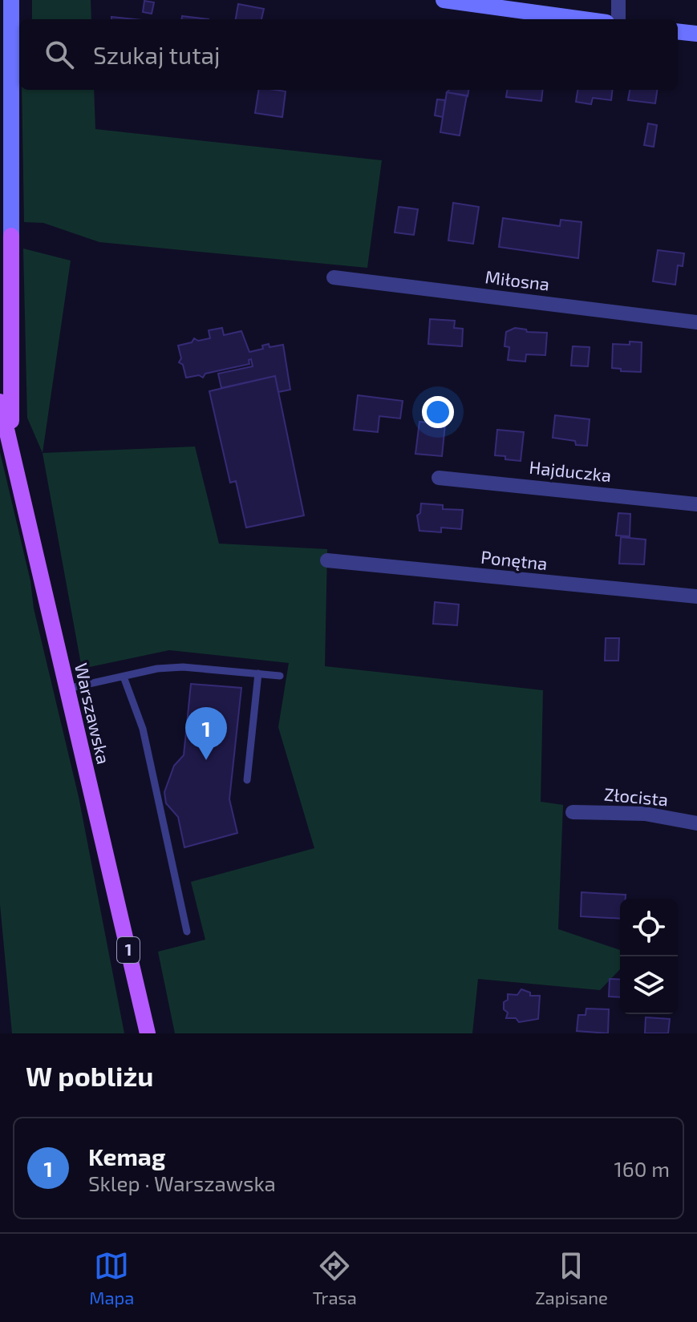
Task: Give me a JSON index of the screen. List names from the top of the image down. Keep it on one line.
{"streets":{"main road":["Warszawska","1"],"street":["Miłosna","Hajduczka","Ponętna","Złocista"]},"page":{"search":"Szukaj tutaj","pins":"1","heading":"W pobliżu","list":[{"mark":"1","name":"Kemag","note":"Sklep · Warszawska","value":"160 m"}],"nav":["Mapa","Trasa","Zapisane"]}}
